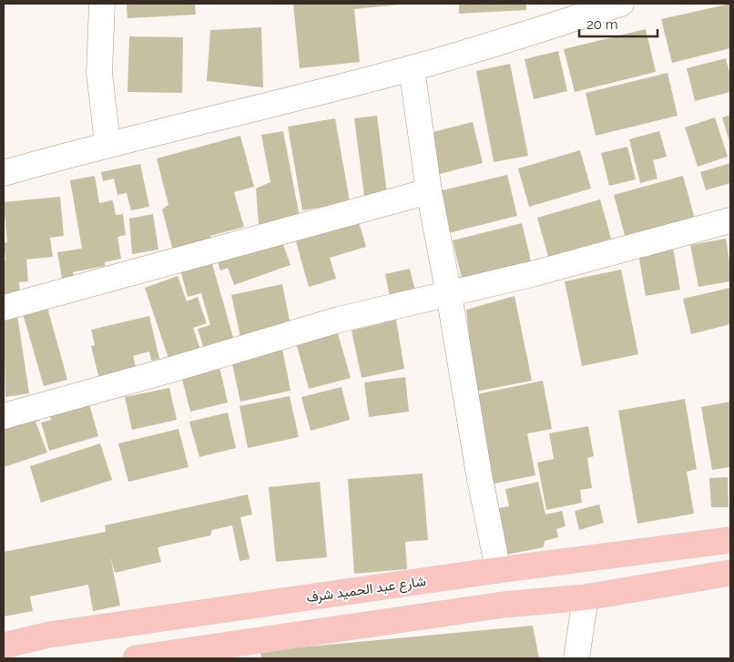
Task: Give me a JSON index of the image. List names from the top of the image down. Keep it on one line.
{"streets":{"main road":["شارع عبد الحميد شرف"]},"scale_bar":"20 m"}
